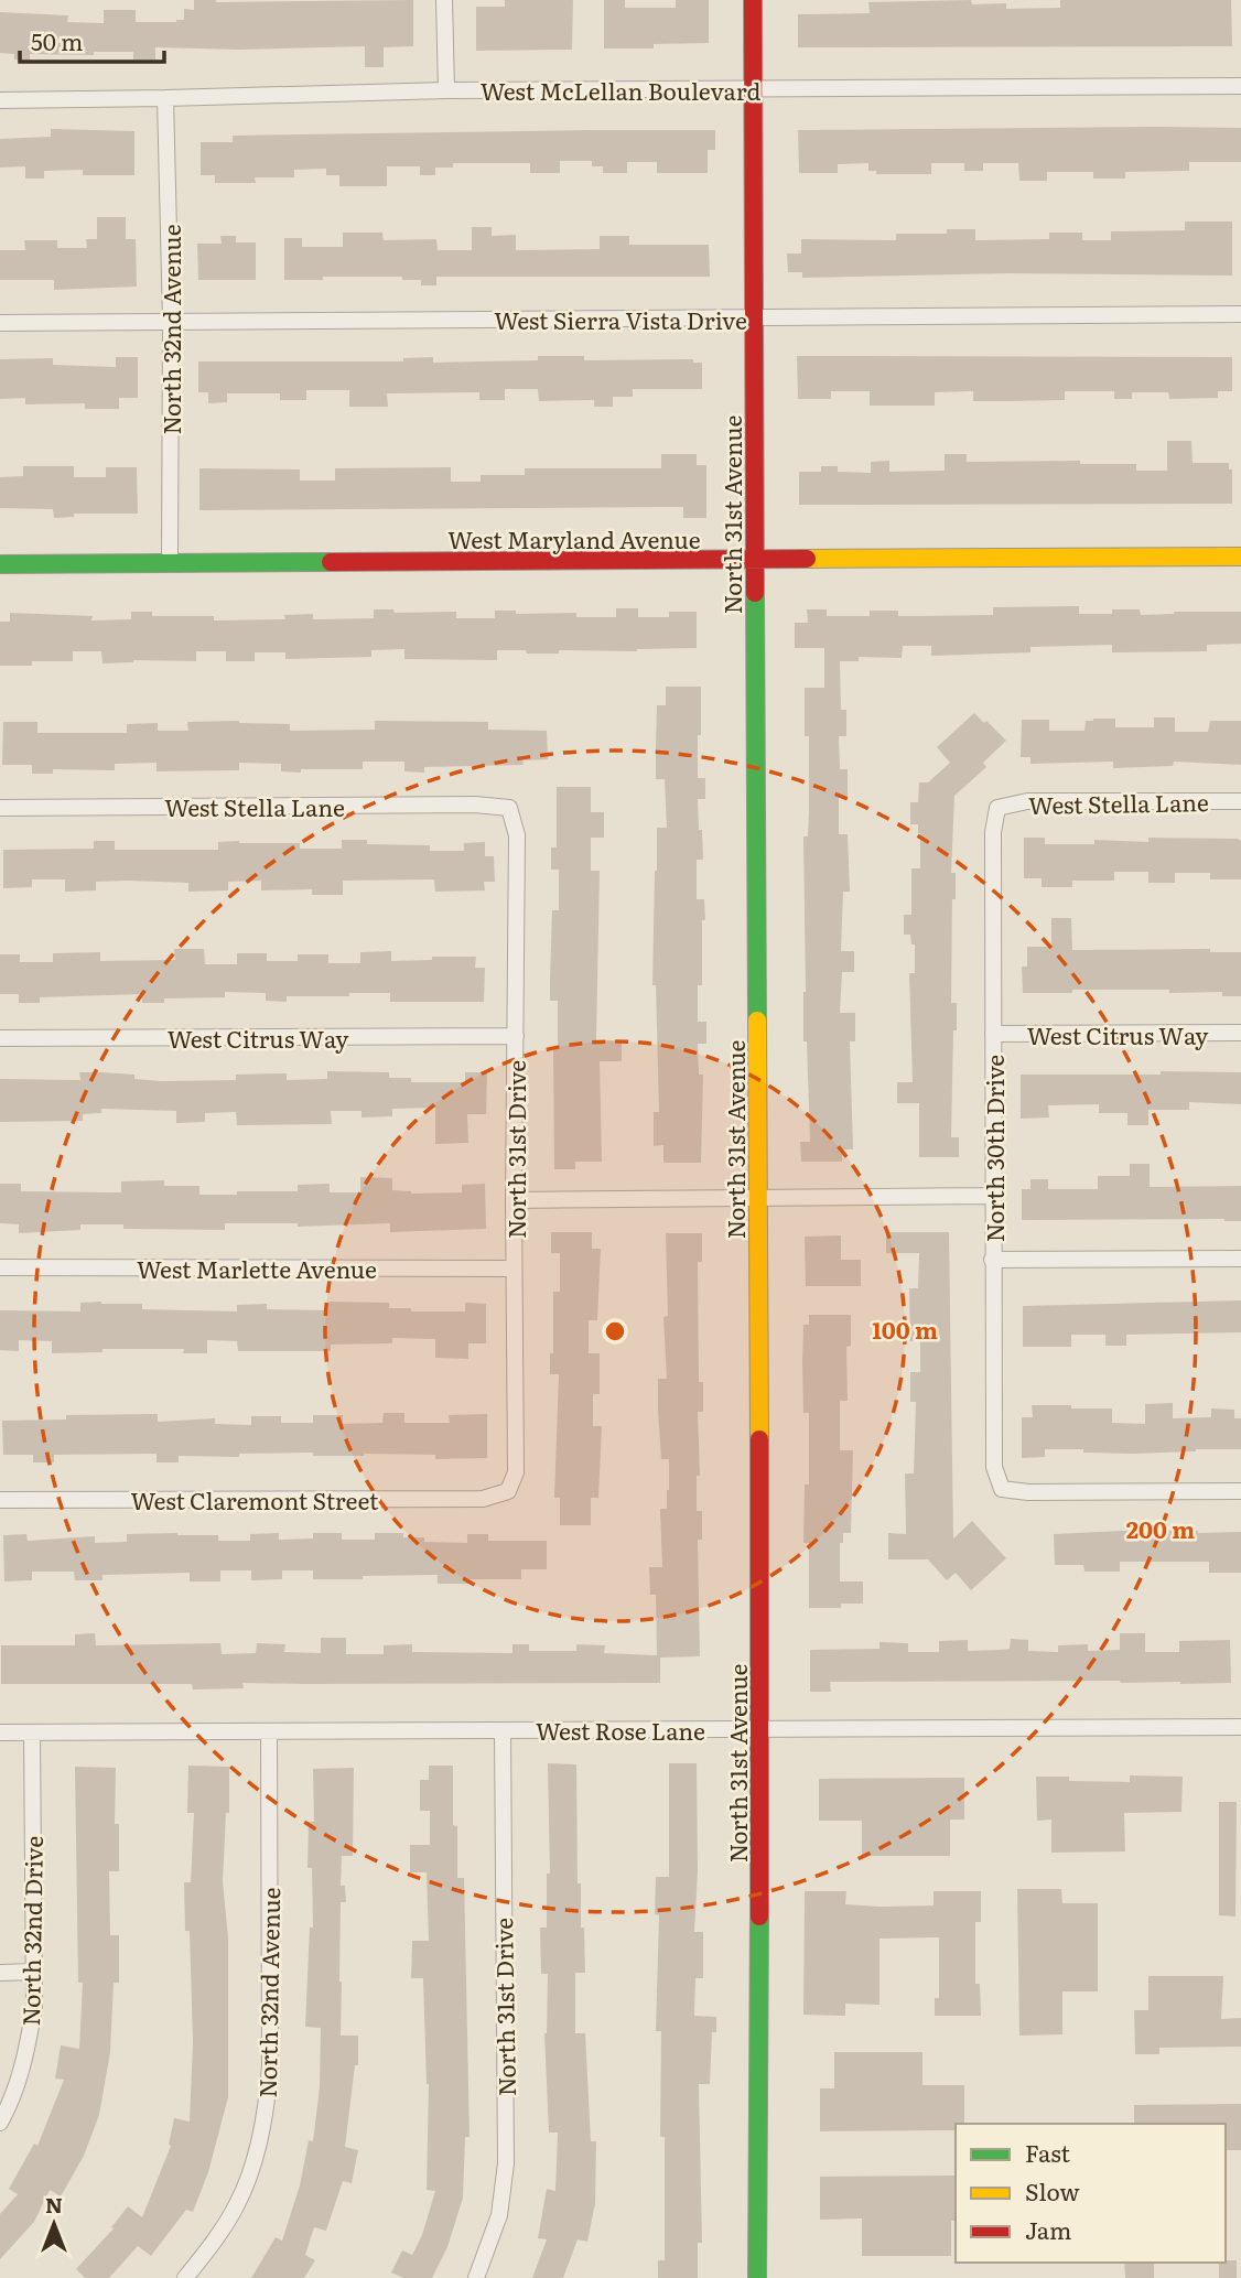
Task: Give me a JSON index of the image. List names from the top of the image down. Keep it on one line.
{"streets":{"street":["West McLellan Boulevard","West Sierra Vista Drive","North 32nd Avenue","North 31st Avenue","West Maryland Avenue","West Stella Lane","West Citrus Way","North 30th Drive","North 31st Drive","West Marlette Avenue","West Claremont Street","West Rose Lane","North 32nd Drive"]},"crossings":[["West McLellan Boulevard","North 32nd Avenue"],["West McLellan Boulevard","North 31st Avenue"],["West Sierra Vista Drive","North 32nd Avenue"],["West Sierra Vista Drive","North 31st Avenue"],["North 32nd Avenue","West Maryland Avenue"],["North 32nd Avenue","West Rose Lane"],["North 31st Avenue","West Maryland Avenue"],["North 31st Avenue","West Rose Lane"],["West Stella Lane","North 30th Drive"],["West Stella Lane","North 31st Drive"],["West Citrus Way","North 30th Drive"],["West Citrus Way","North 31st Drive"],["North 31st Drive","West Marlette Avenue"],["North 31st Drive","West Claremont Street"],["North 31st Drive","West Rose Lane"],["West Rose Lane","North 32nd Drive"]],"legend":["Fast","Slow","Jam"],"scale_bar":"50 m","north":"top","rings":["100 m","200 m"]}
